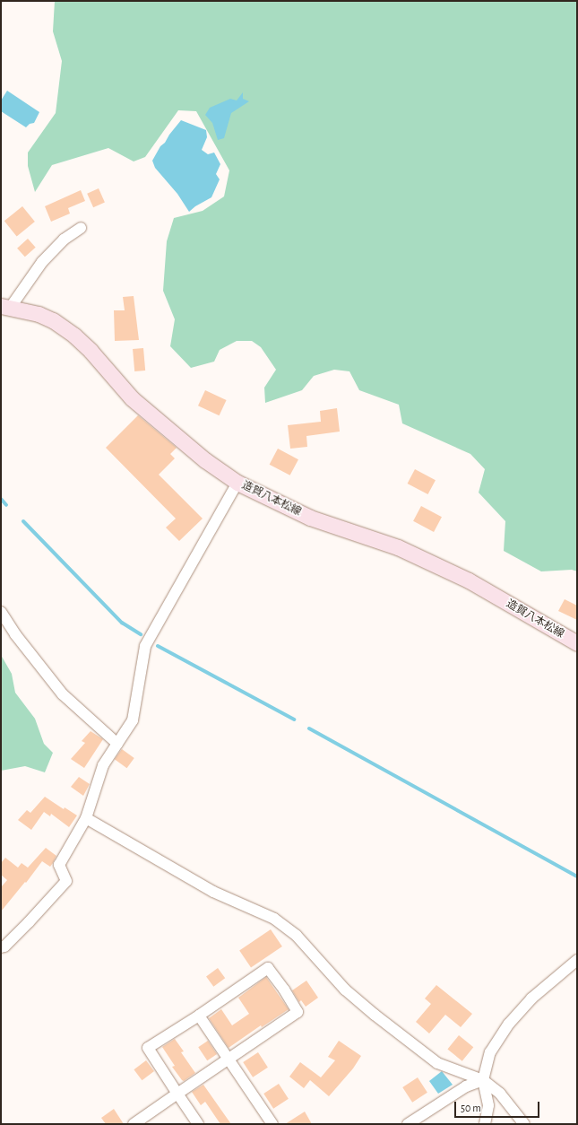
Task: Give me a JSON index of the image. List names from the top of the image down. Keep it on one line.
{"streets":{"main road":["造賀八本松線"]},"scale_bar":"50 m"}
